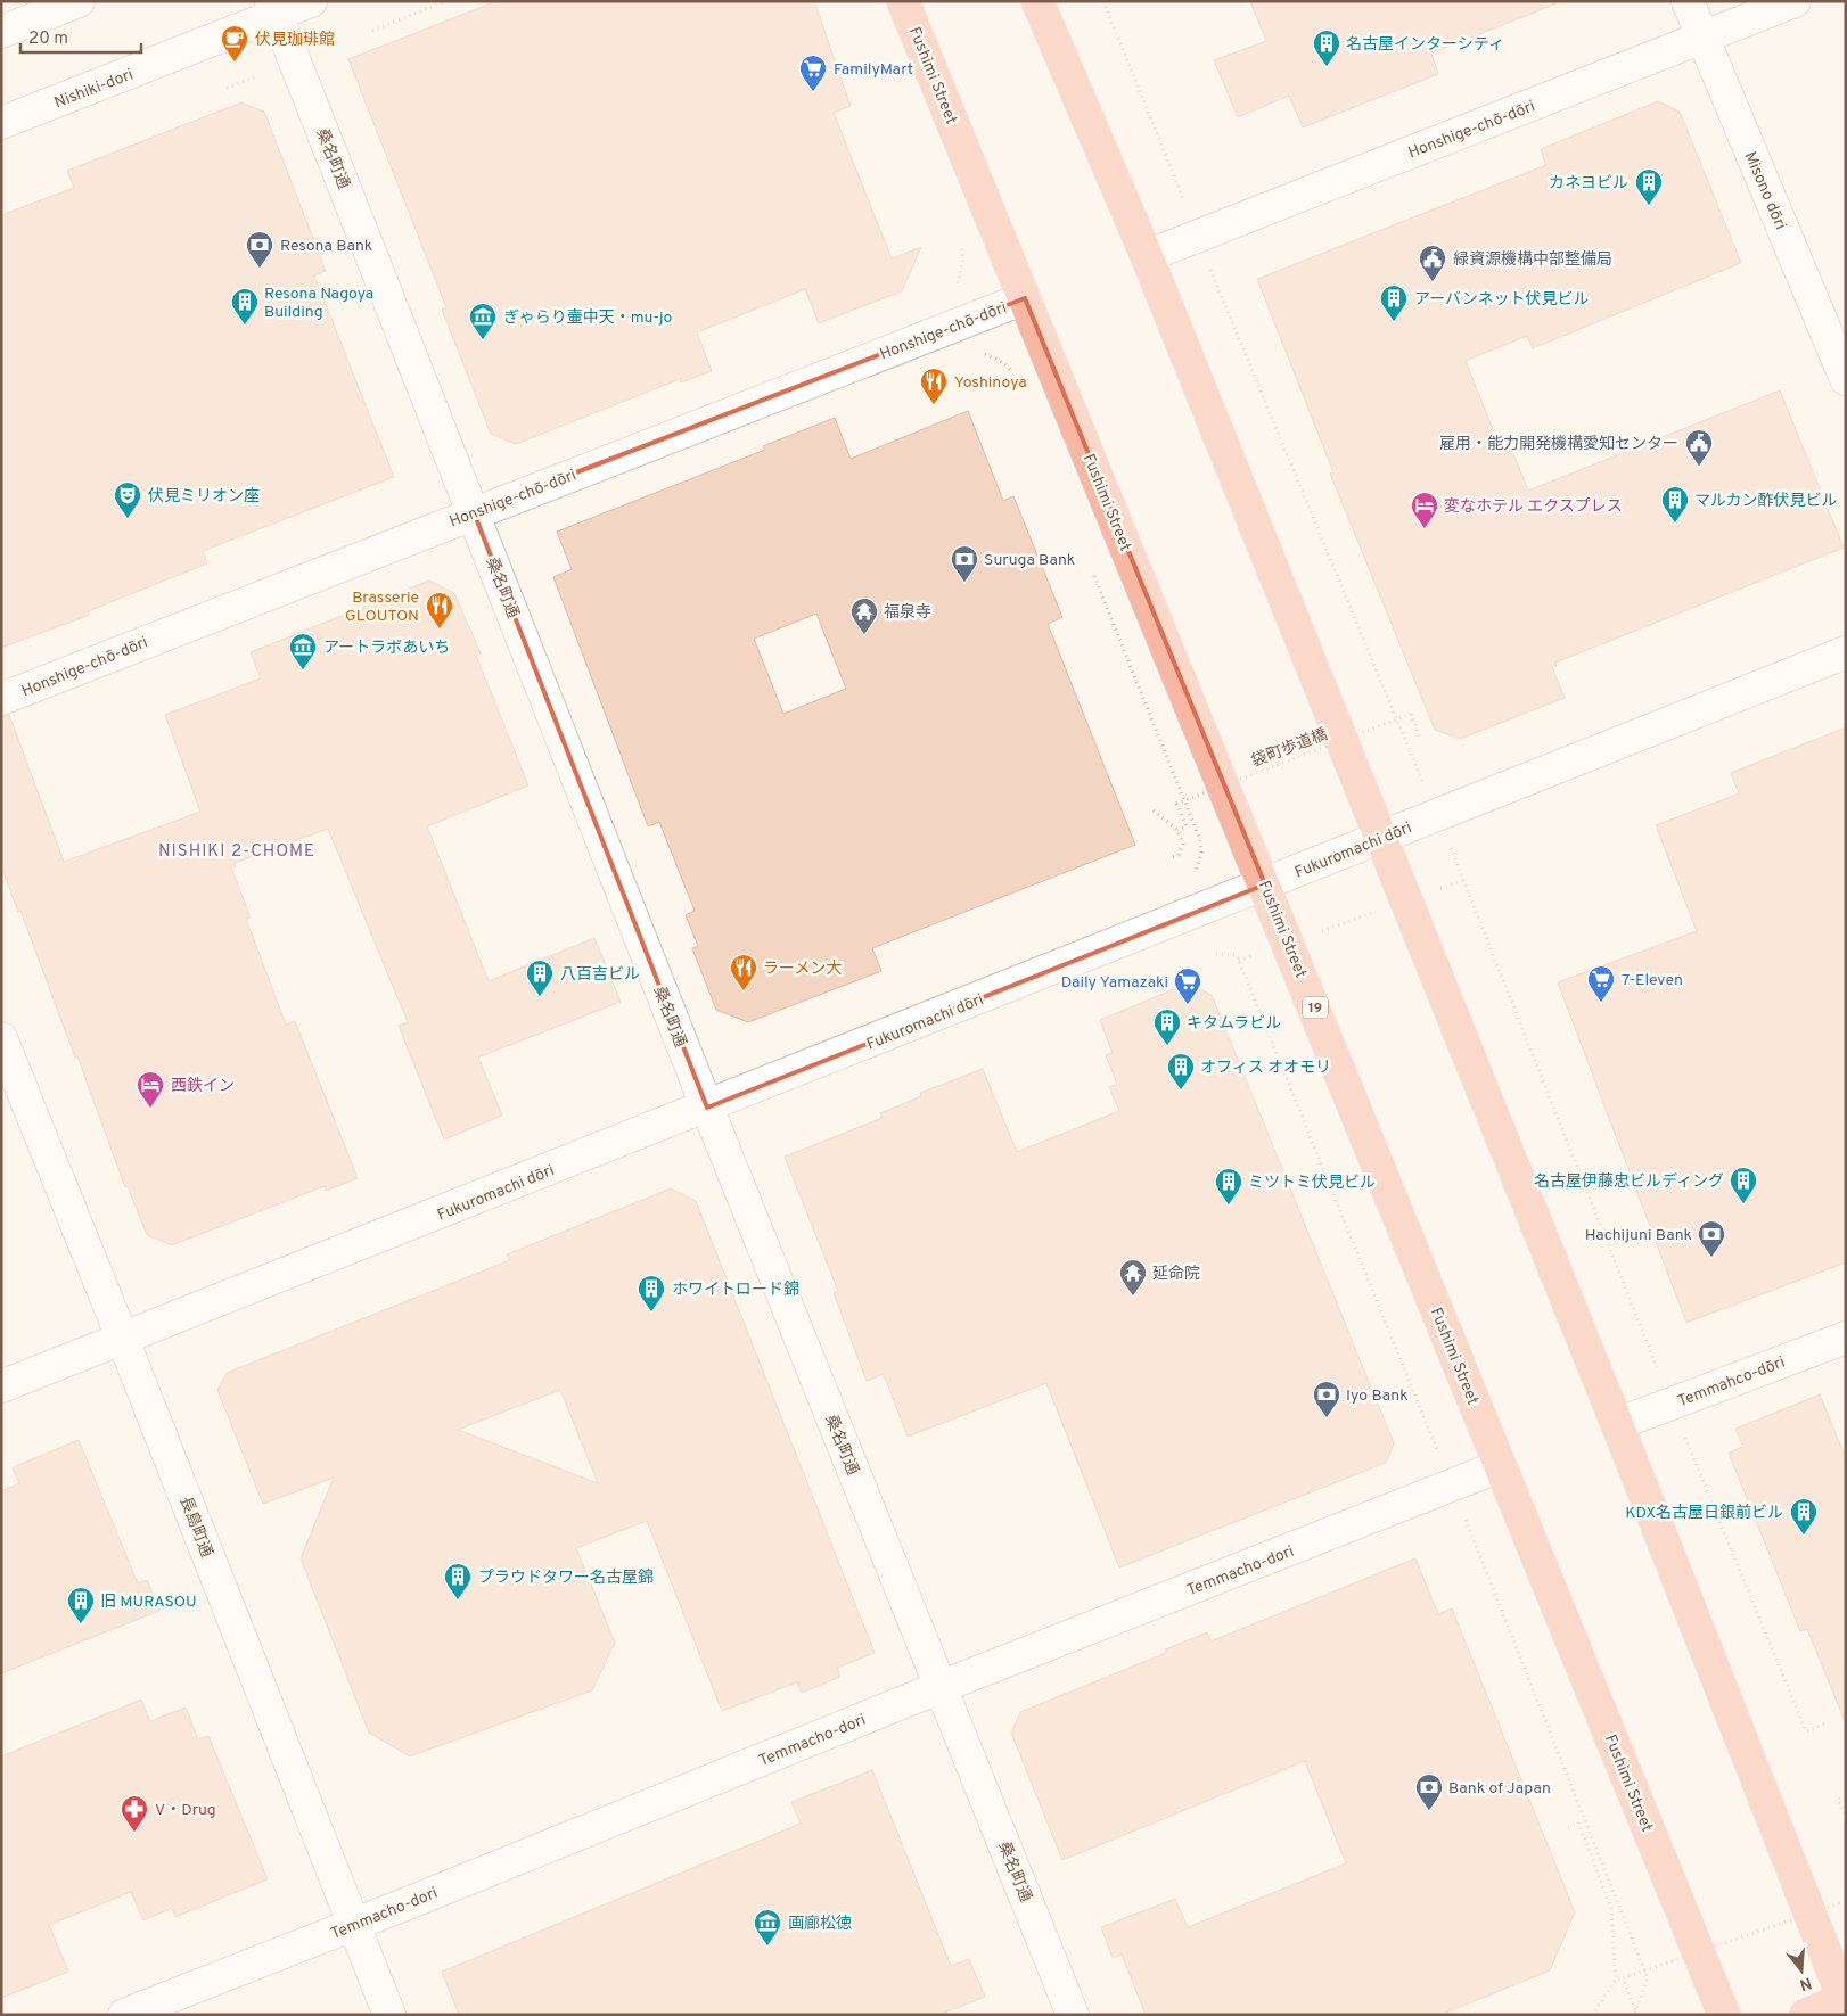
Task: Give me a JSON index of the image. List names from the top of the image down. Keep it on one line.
{"streets":{"highway":["Fushimi Street","19"],"street":["Nishiki-dori","Honshige-chō-dōri","桑名町通","Misono dōri","Fukuromachi dōri","Temmahco-dōri","長島町通","Temmacho-dori"],"path":["袋町歩道橋"]},"crossings":[["Fushimi Street","Honshige-chō-dōri"],["Fushimi Street","Fukuromachi dōri"],["Fushimi Street","Temmacho-dori"],["Nishiki-dori","桑名町通"],["Honshige-chō-dōri","桑名町通"],["Honshige-chō-dōri","Misono dōri"],["桑名町通","Fukuromachi dōri"],["桑名町通","Temmacho-dori"],["Fukuromachi dōri","長島町通"],["長島町通","Temmacho-dori"]],"districts":["NISHIKI 2-CHOME"],"places":{"cafe":["伏見珈琲館"],"building":["名古屋インターシティ","カネヨビル","アーバンネット伏見ビル","Resona Nagoya Building","マルカン酢伏見ビル","八百吉ビル","キタムラビル","オフィス オオモリ","名古屋伊藤忠ビルディング","ミツトミ伏見ビル","ホワイトロード錦","KDX名古屋日銀前ビル","プラウドタワー名古屋錦","旧 MURASOU"],"supermarket":["FamilyMart","7-Eleven","Daily Yamazaki"],"bank":["Resona Bank","Suruga Bank","Hachijuni Bank","Iyo Bank","Bank of Japan"],"public building":["緑資源機構中部整備局","雇用・能力開発機構愛知センター"],"museum":["ぎゃらり壷中天・mu-jo","アートラボあいち","画廊松徳"],"restaurant":["Yoshinoya","Brasserie GLOUTON","ラーメン大"],"theatre":["伏見ミリオン座"],"hotel":["変なホテル エクスプレス","西鉄イン"],"temple":["福泉寺","延命院"],"pharmacy":["V・Drug"]},"scale_bar":"20 m","north":"bottom"}
